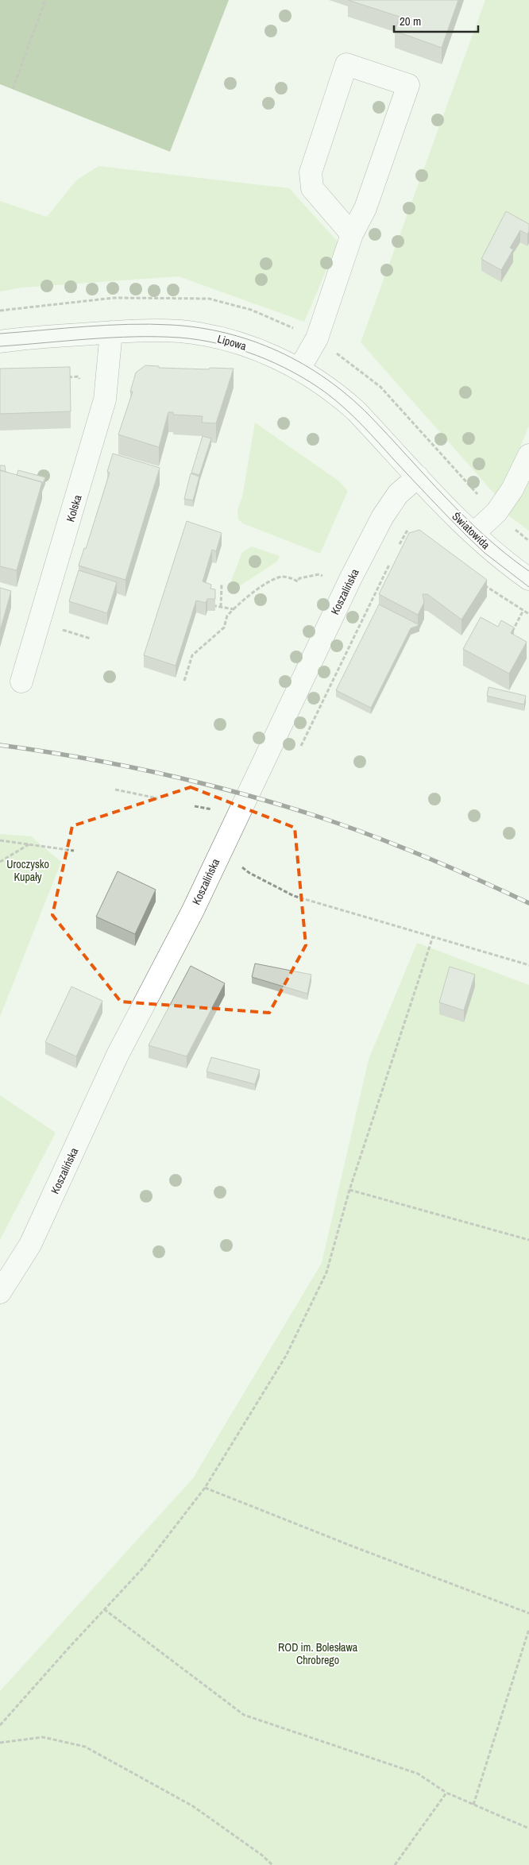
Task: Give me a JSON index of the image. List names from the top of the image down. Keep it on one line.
{"streets":{"street":["Lipowa","Kolska","Światowida","Koszalińska"]},"crossings":[["Lipowa","Kolska"],["Lipowa","Światowida"],["Lipowa","Koszalińska"],["Światowida","Koszalińska"]],"parks":["Uroczysko Kupały","ROD im. Bolesława Chrobrego"],"scale_bar":"20 m"}
